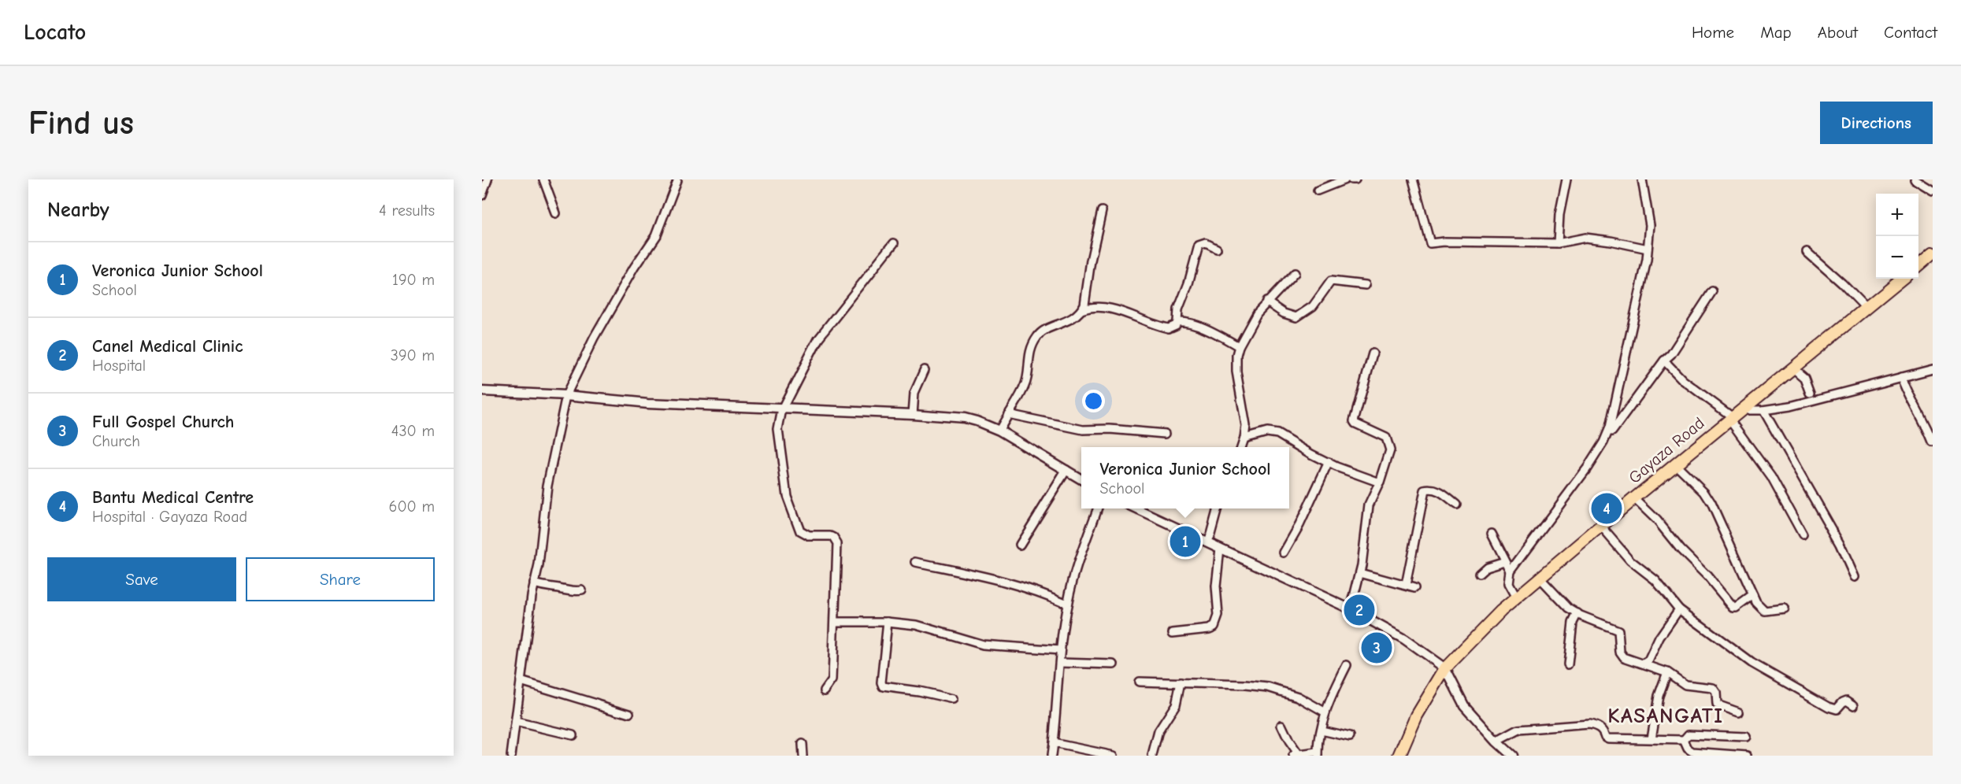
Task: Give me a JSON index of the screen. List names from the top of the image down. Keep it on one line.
{"streets":{"main road":["Gayaza Road"]},"districts":["KASANGATI"],"page":{"header":"Locato","nav":["Home","Map","About","Contact"],"buttons":["Directions",["Save","Share"]],"title":"Find us","heading":["Nearby","4 results"],"map_buttons":["+","−"],"list":[{"mark":"1","name":"Veronica Junior School","note":"School","value":"190 m"},{"mark":"2","name":"Canel Medical Clinic","note":"Hospital","value":"390 m"},{"mark":"3","name":"Full Gospel Church","note":"Church","value":"430 m"},{"mark":"4","name":"Bantu Medical Centre","note":"Hospital · Gayaza Road","value":"600 m"}],"popup":["Veronica Junior School","School"],"pins":["4","1","2","3"]}}
